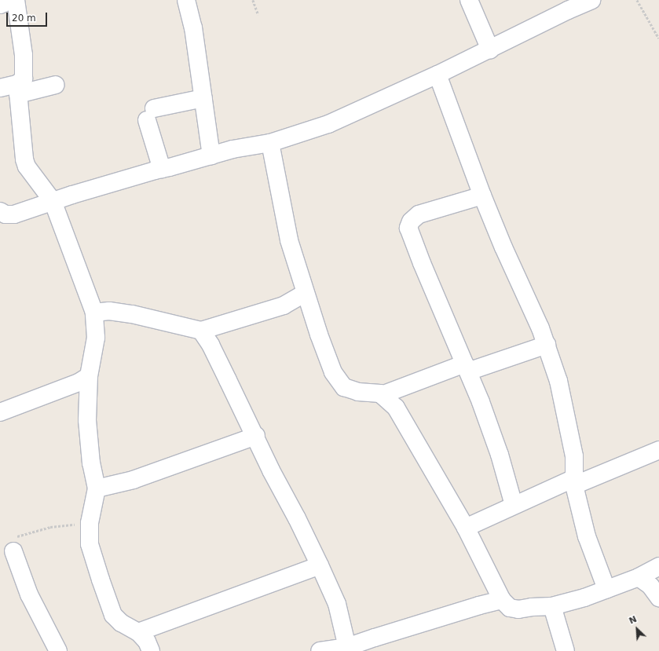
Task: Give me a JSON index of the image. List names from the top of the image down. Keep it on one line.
{"scale_bar":"20 m","north":"top left"}
